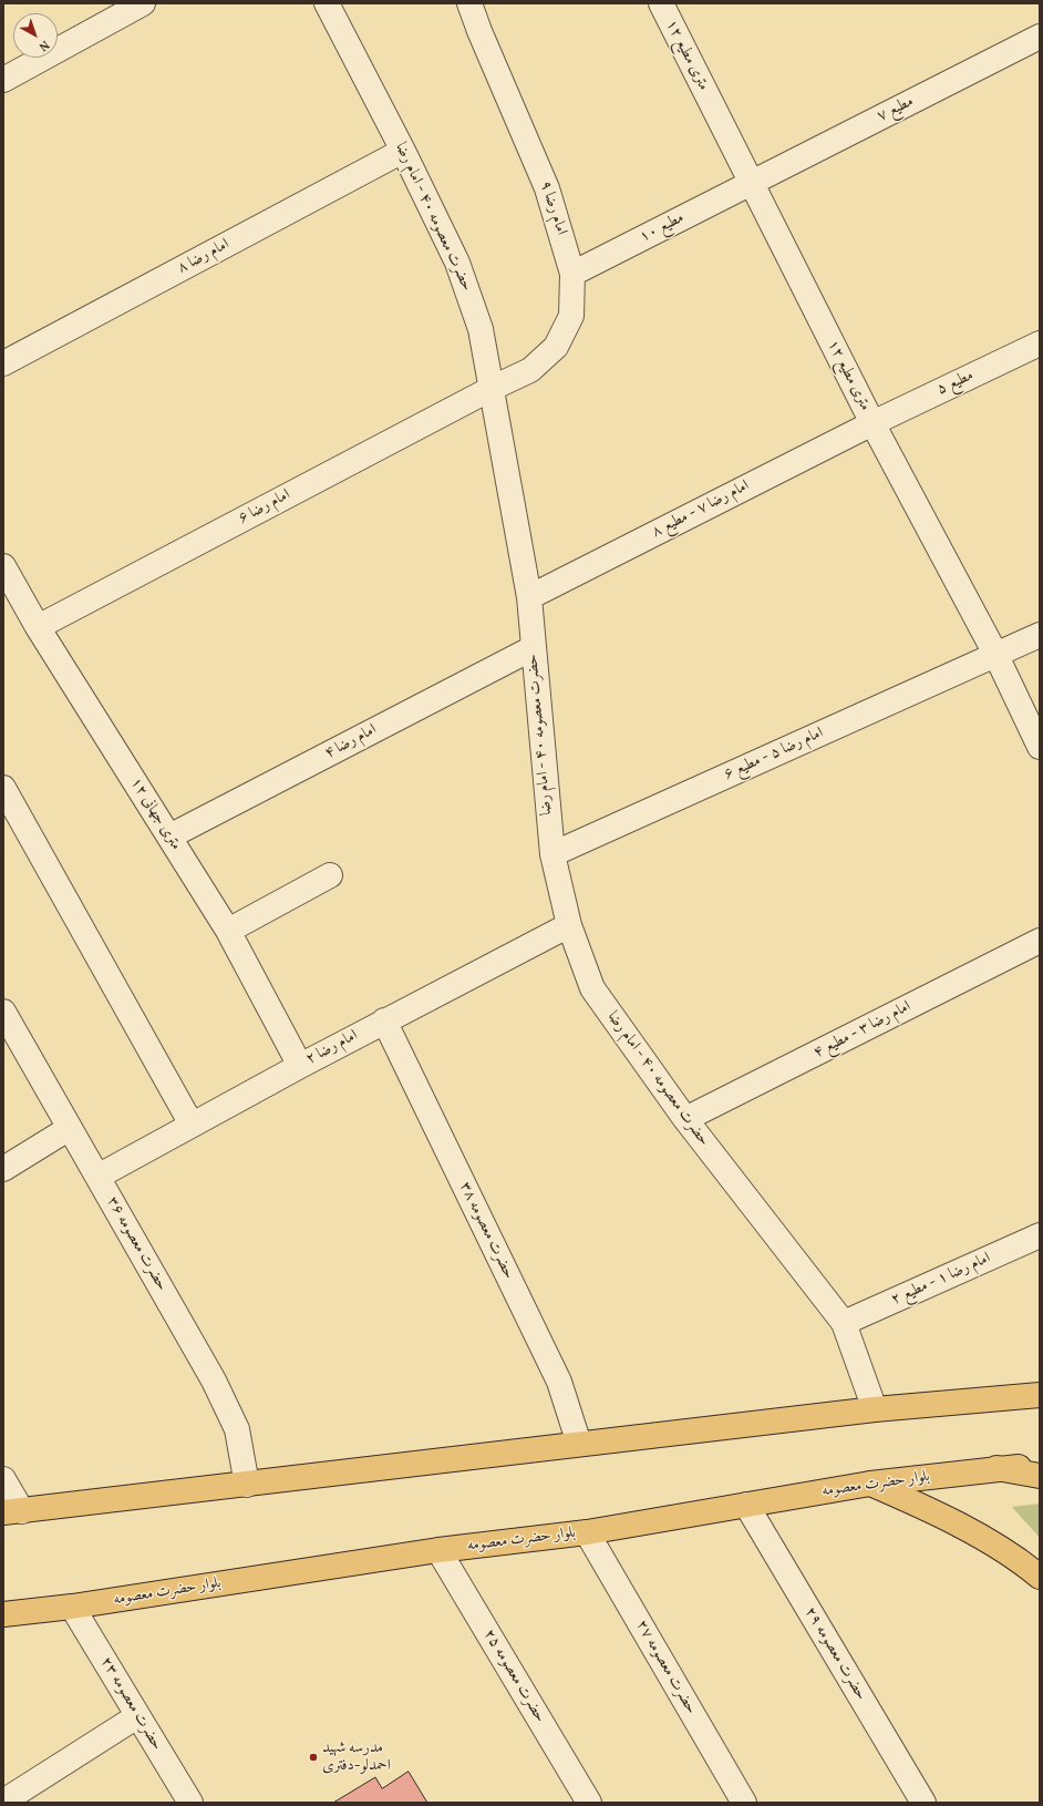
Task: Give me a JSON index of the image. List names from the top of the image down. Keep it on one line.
{"streets":{"main road":["بلوار حضرت معصومه"],"street":["۱۲ متری مطیع","مطیع ۷","امام رضا ۹","حضرت معصومه ۴۰ - امام رضا","مطیع ۱۰","امام رضا ۸","مطیع ۵","امام رضا ۶","امام رضا ۷ - مطیع ۸","امام رضا ۴","امام رضا ۵ - مطیع ۶","۱۲ متری جهانی","امام رضا ۳ - مطیع ۴","امام رضا ۲","حضرت معصومه ۳۸","حضرت معصومه ۳۶","امام رضا ۱ - مطیع ۲","حضرت معصومه ۲۹","حضرت معصومه ۲۷","حضرت معصومه ۲۵","حضرت معصومه ۲۳"]},"crossings":[["۱۲ متری مطیع","مطیع ۷"],["۱۲ متری مطیع","مطیع ۱۰"],["۱۲ متری مطیع","مطیع ۵"],["۱۲ متری مطیع","امام رضا ۷ - مطیع ۸"],["۱۲ متری مطیع","امام رضا ۵ - مطیع ۶"],["مطیع ۷","مطیع ۱۰"],["امام رضا ۹","حضرت معصومه ۴۰ - امام رضا"],["امام رضا ۹","مطیع ۱۰"],["امام رضا ۹","امام رضا ۶"],["حضرت معصومه ۴۰ - امام رضا","امام رضا ۸"],["حضرت معصومه ۴۰ - امام رضا","امام رضا ۶"],["حضرت معصومه ۴۰ - امام رضا","امام رضا ۷ - مطیع ۸"],["حضرت معصومه ۴۰ - امام رضا","امام رضا ۴"],["حضرت معصومه ۴۰ - امام رضا","امام رضا ۵ - مطیع ۶"],["حضرت معصومه ۴۰ - امام رضا","امام رضا ۳ - مطیع ۴"],["حضرت معصومه ۴۰ - امام رضا","امام رضا ۲"],["حضرت معصومه ۴۰ - امام رضا","امام رضا ۱ - مطیع ۲"],["مطیع ۵","امام رضا ۷ - مطیع ۸"],["امام رضا ۶","۱۲ متری جهانی"],["امام رضا ۴","۱۲ متری جهانی"],["۱۲ متری جهانی","امام رضا ۲"],["امام رضا ۲","حضرت معصومه ۳۸"],["امام رضا ۲","حضرت معصومه ۳۶"],["بلوار حضرت معصومه","حضرت معصومه ۲۹"],["بلوار حضرت معصومه","حضرت معصومه ۲۷"],["بلوار حضرت معصومه","حضرت معصومه ۲۵"],["بلوار حضرت معصومه","حضرت معصومه ۲۳"]],"places":["مدرسه شهید احمدلو-دفتری"],"north":"bottom right"}
